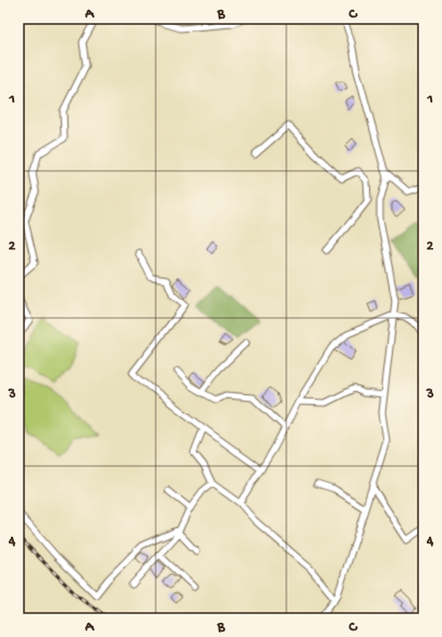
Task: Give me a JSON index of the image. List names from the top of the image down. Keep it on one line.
{"grid":{"columns":["A","B","C"],"rows":["1","2","3","4"]}}
